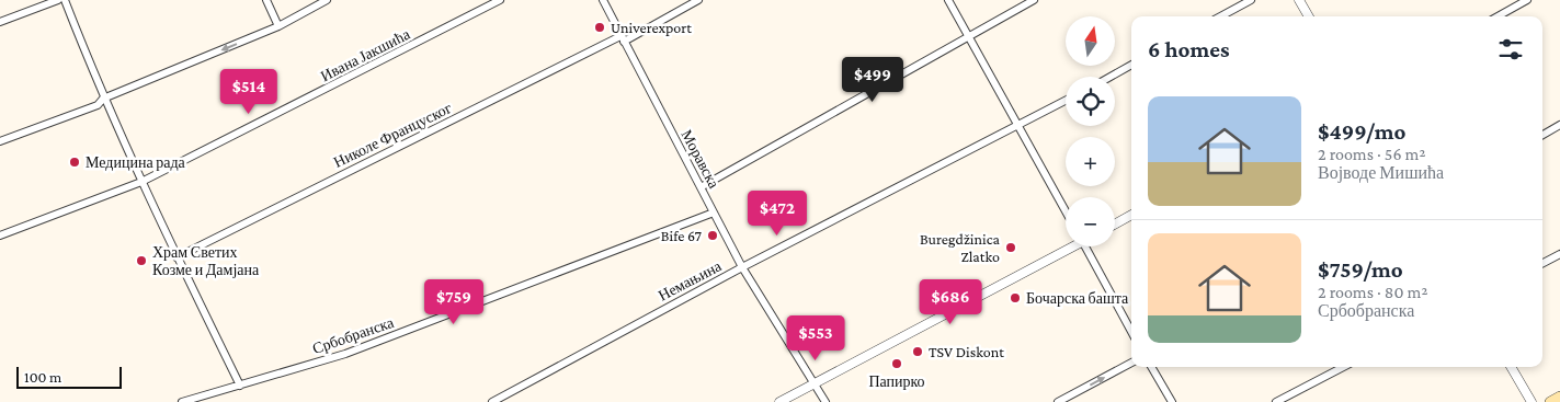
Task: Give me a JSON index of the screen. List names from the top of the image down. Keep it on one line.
{"streets":{"street":["Ивана Јакшића","Николе Француског","Моравска","Немањина","Србобранска"]},"crossings":[["Николе Француског","Моравска"],["Моравска","Немањина"],["Моравска","Србобранска"]],"places":["Univerexport","Медицина рада","Bife 67","Buregdžinica Zlatko","Храм Светих Козме и Дамјана","Бочарска башта","TSV Diskont","Папирко"],"scale_bar":"100 m","north":"top","page":{"map_buttons":["+","−"],"heading":"6 homes","price":["$499","$514","$472","$759","$686","$553"],"list":[{"name":"$499/mo","note":"2 rooms · 56 m² · Војводе Мишића"},{"name":"$759/mo","note":"2 rooms · 80 m² · Србобранска"}],"scale":"100 m"}}
